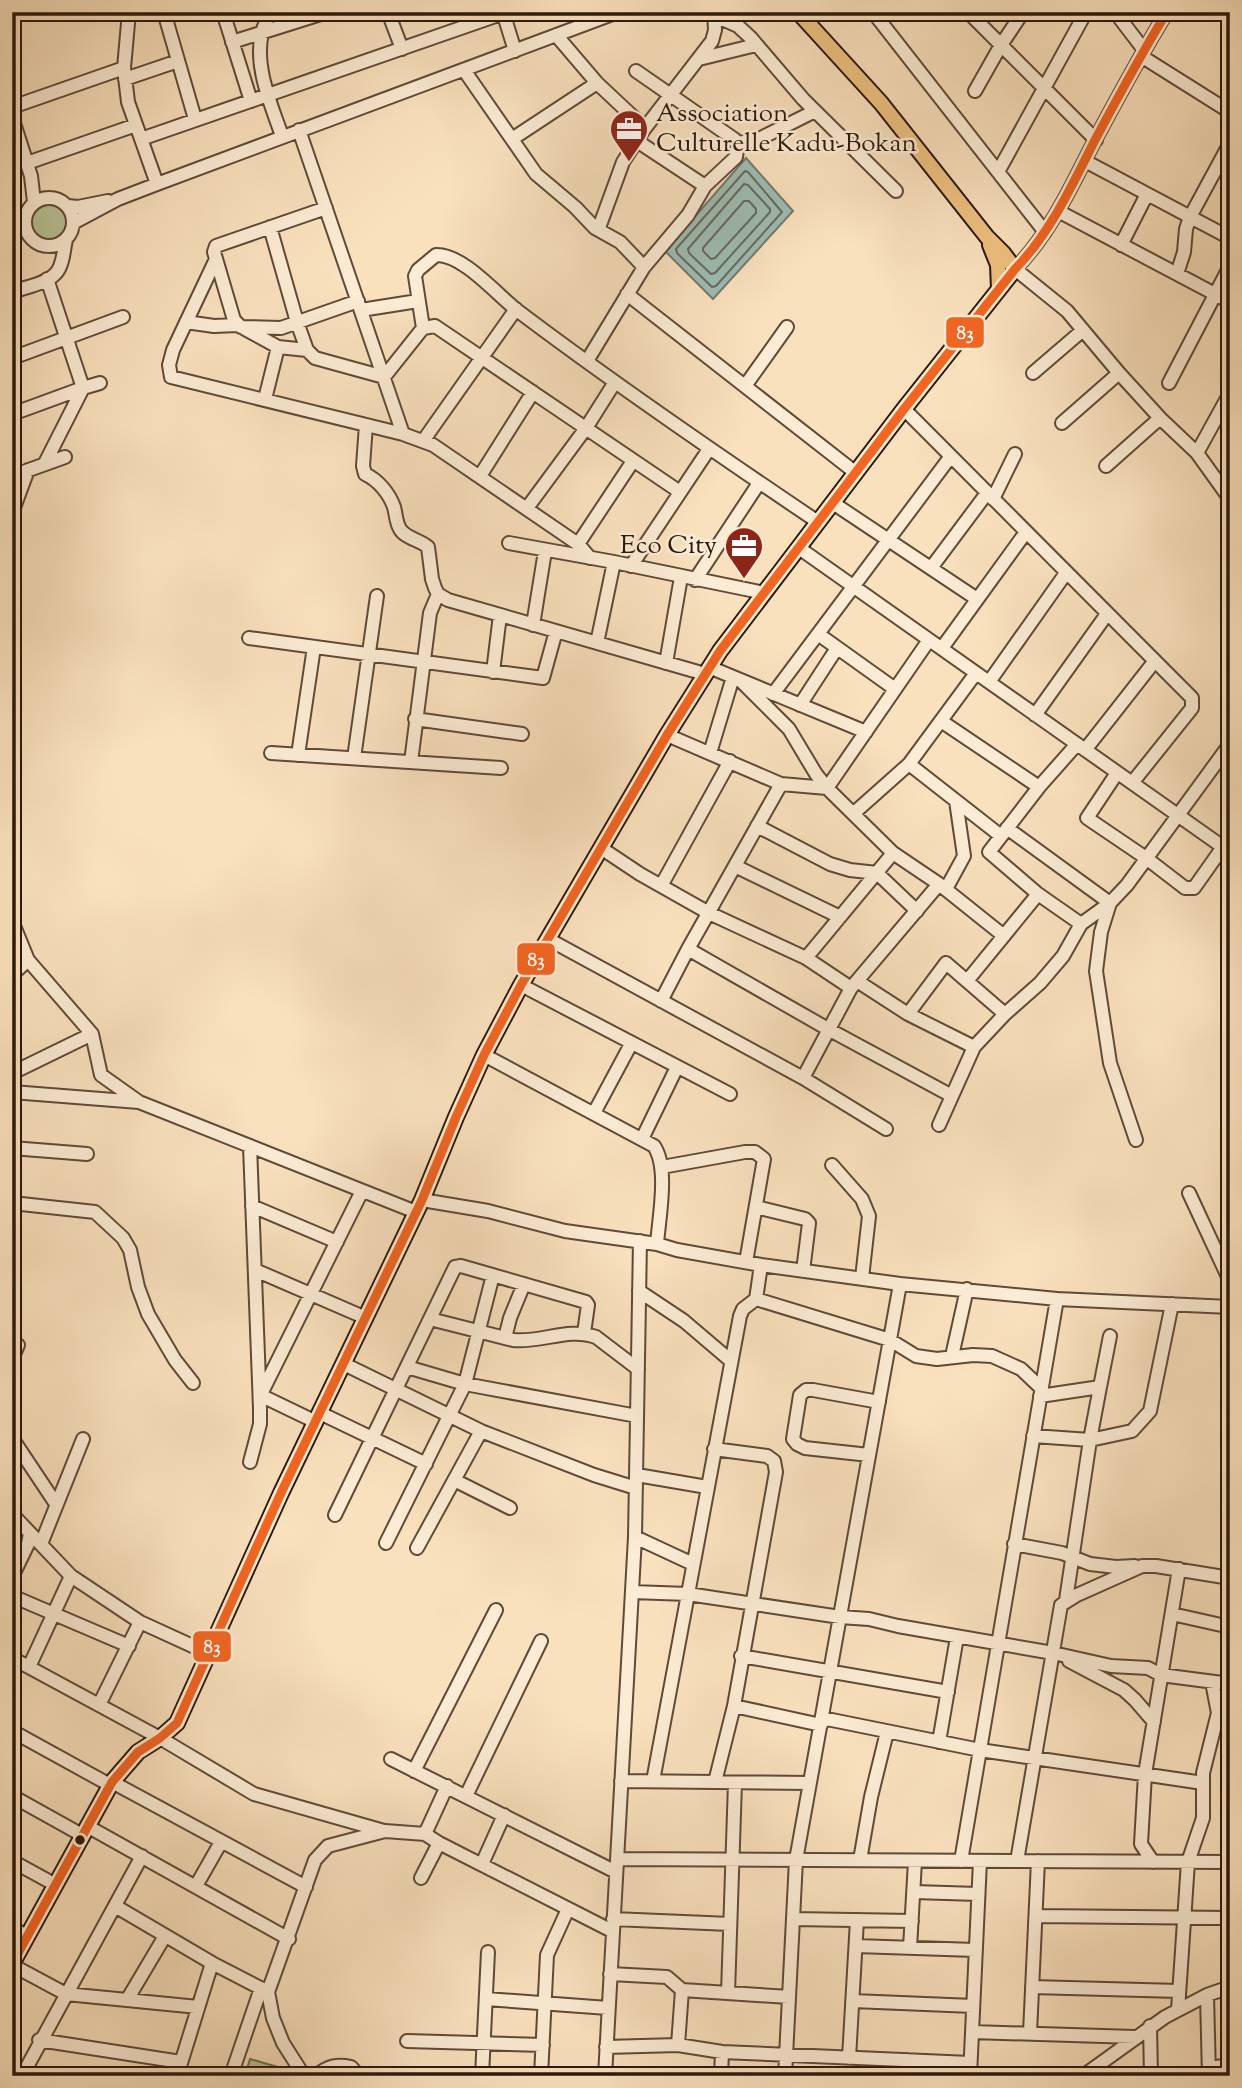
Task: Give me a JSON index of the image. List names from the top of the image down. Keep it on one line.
{"places":{"office":["Association Culturelle Kadu-Bokan","Eco City"]},"lines":["transit line 83"]}
